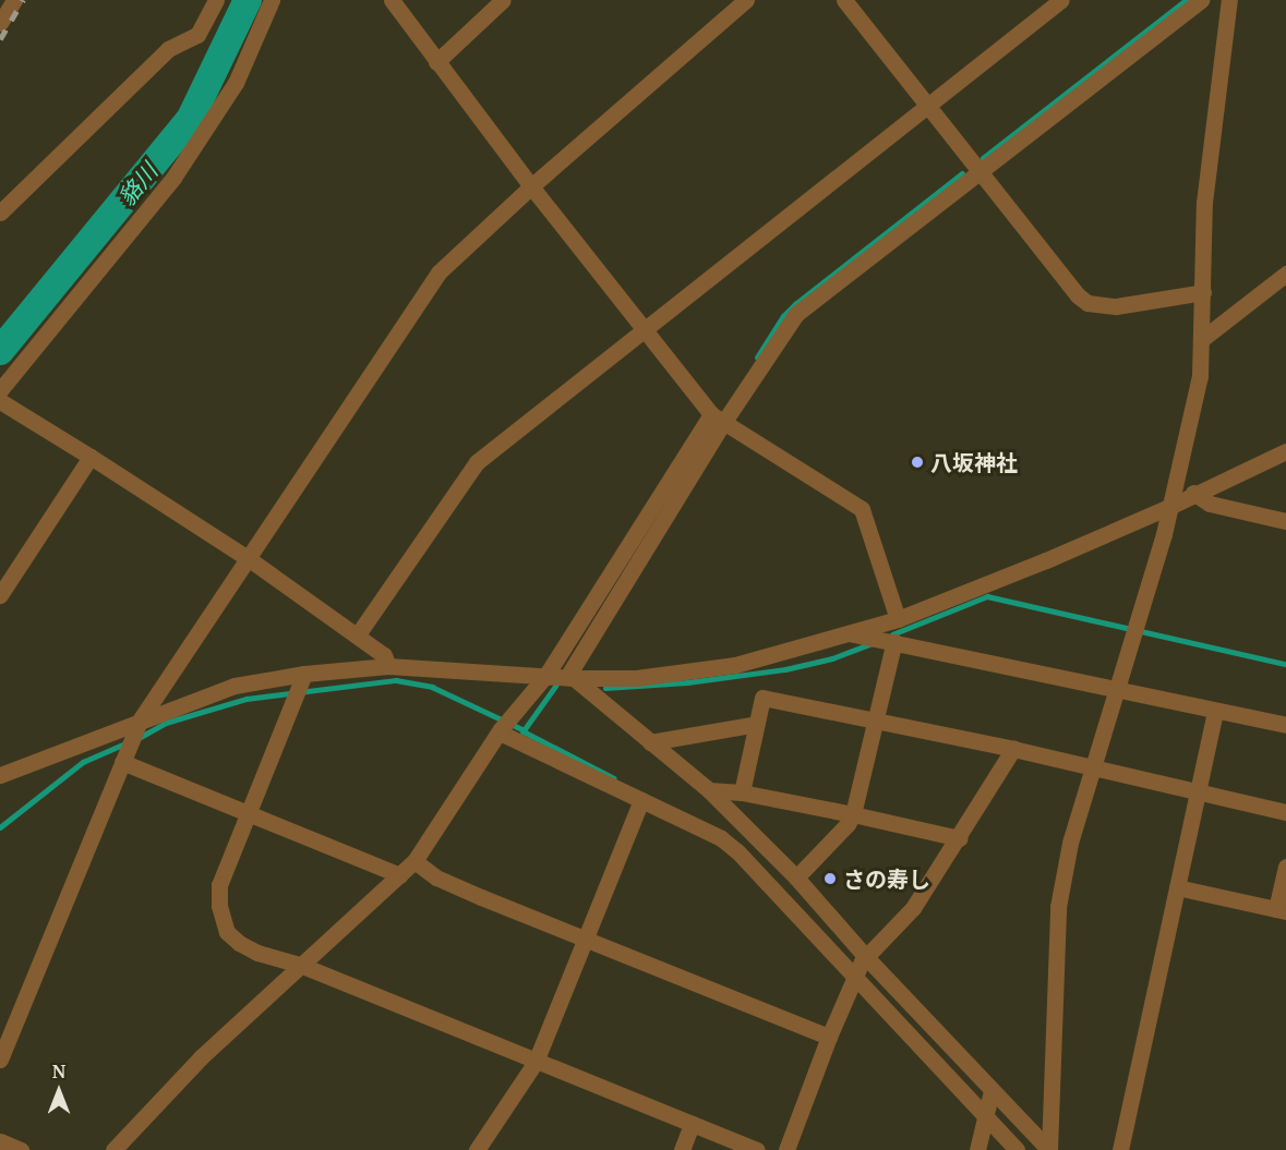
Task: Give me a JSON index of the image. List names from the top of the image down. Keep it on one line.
{"water":["貉川"],"places":["八坂神社","さの寿し"],"north":"top"}
